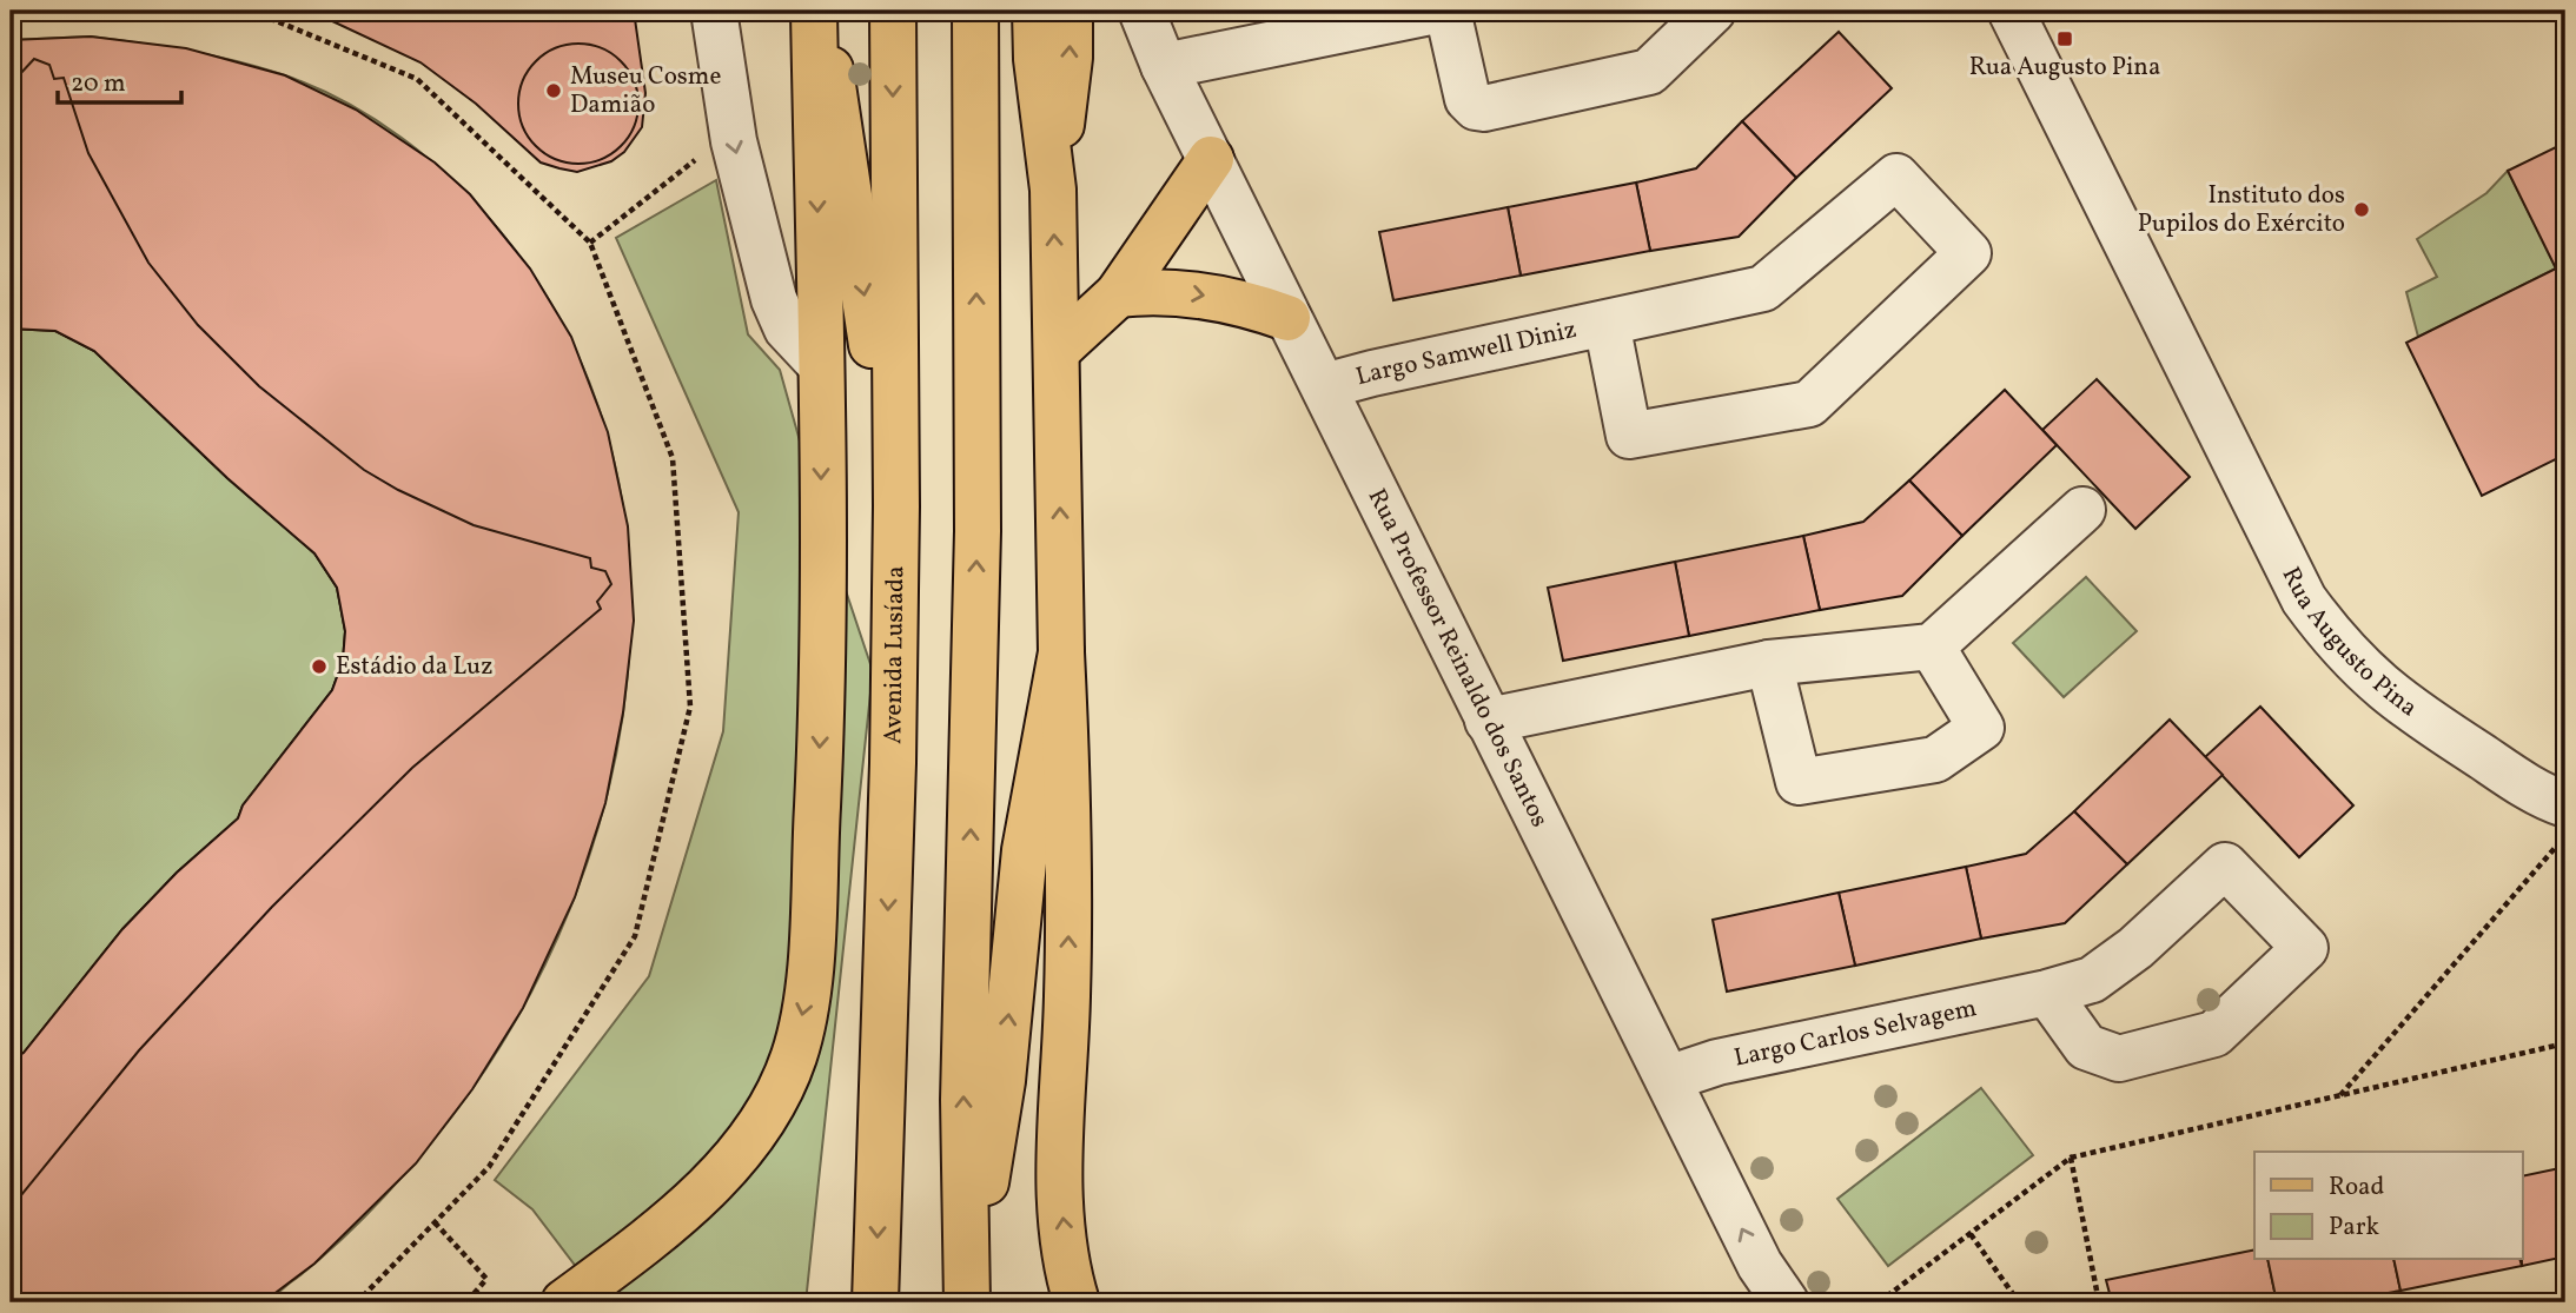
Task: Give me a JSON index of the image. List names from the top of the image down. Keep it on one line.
{"streets":{"main road":["Avenida Lusíada"],"street":["Largo Samwell Diniz","Rua Augusto Pina","Rua Professor Reinaldo dos Santos","Largo Carlos Selvagem"]},"crossings":[["Largo Samwell Diniz","Rua Professor Reinaldo dos Santos"],["Rua Professor Reinaldo dos Santos","Largo Carlos Selvagem"]],"places":{"transit":["Rua Augusto Pina"],"other":["Museu Cosme Damião","Instituto dos Pupilos do Exército","Estádio da Luz"]},"legend":["Road","Park"],"scale_bar":"20 m"}
